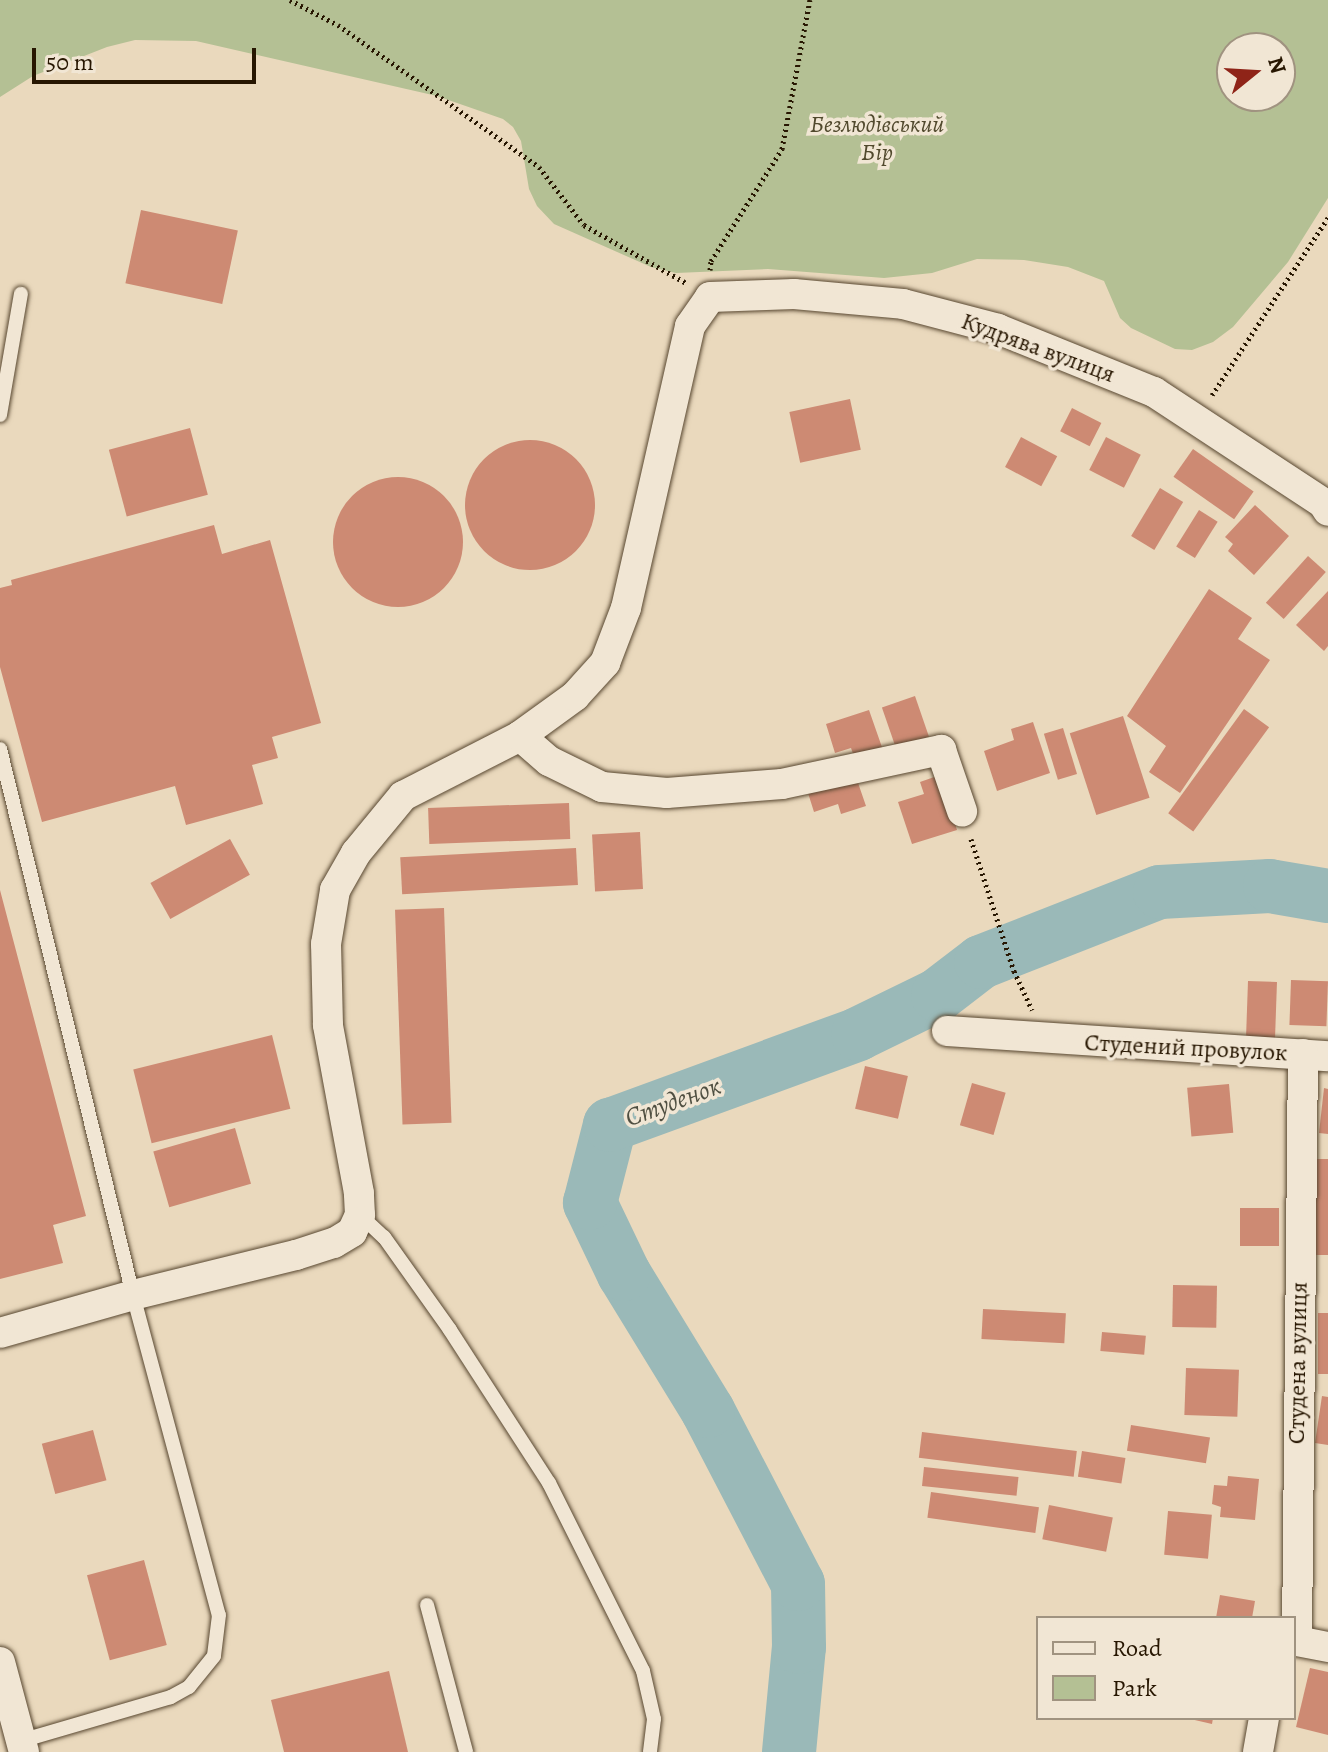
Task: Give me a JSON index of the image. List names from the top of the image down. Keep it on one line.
{"streets":{"street":["Кудрява вулиця","Студений провулок","Студена вулиця"]},"crossings":[["Студений провулок","Студена вулиця"]],"water":["Студенок"],"parks":["Безлюдівський Бір"],"legend":["Road","Park"],"scale_bar":"50 m","north":"right"}
